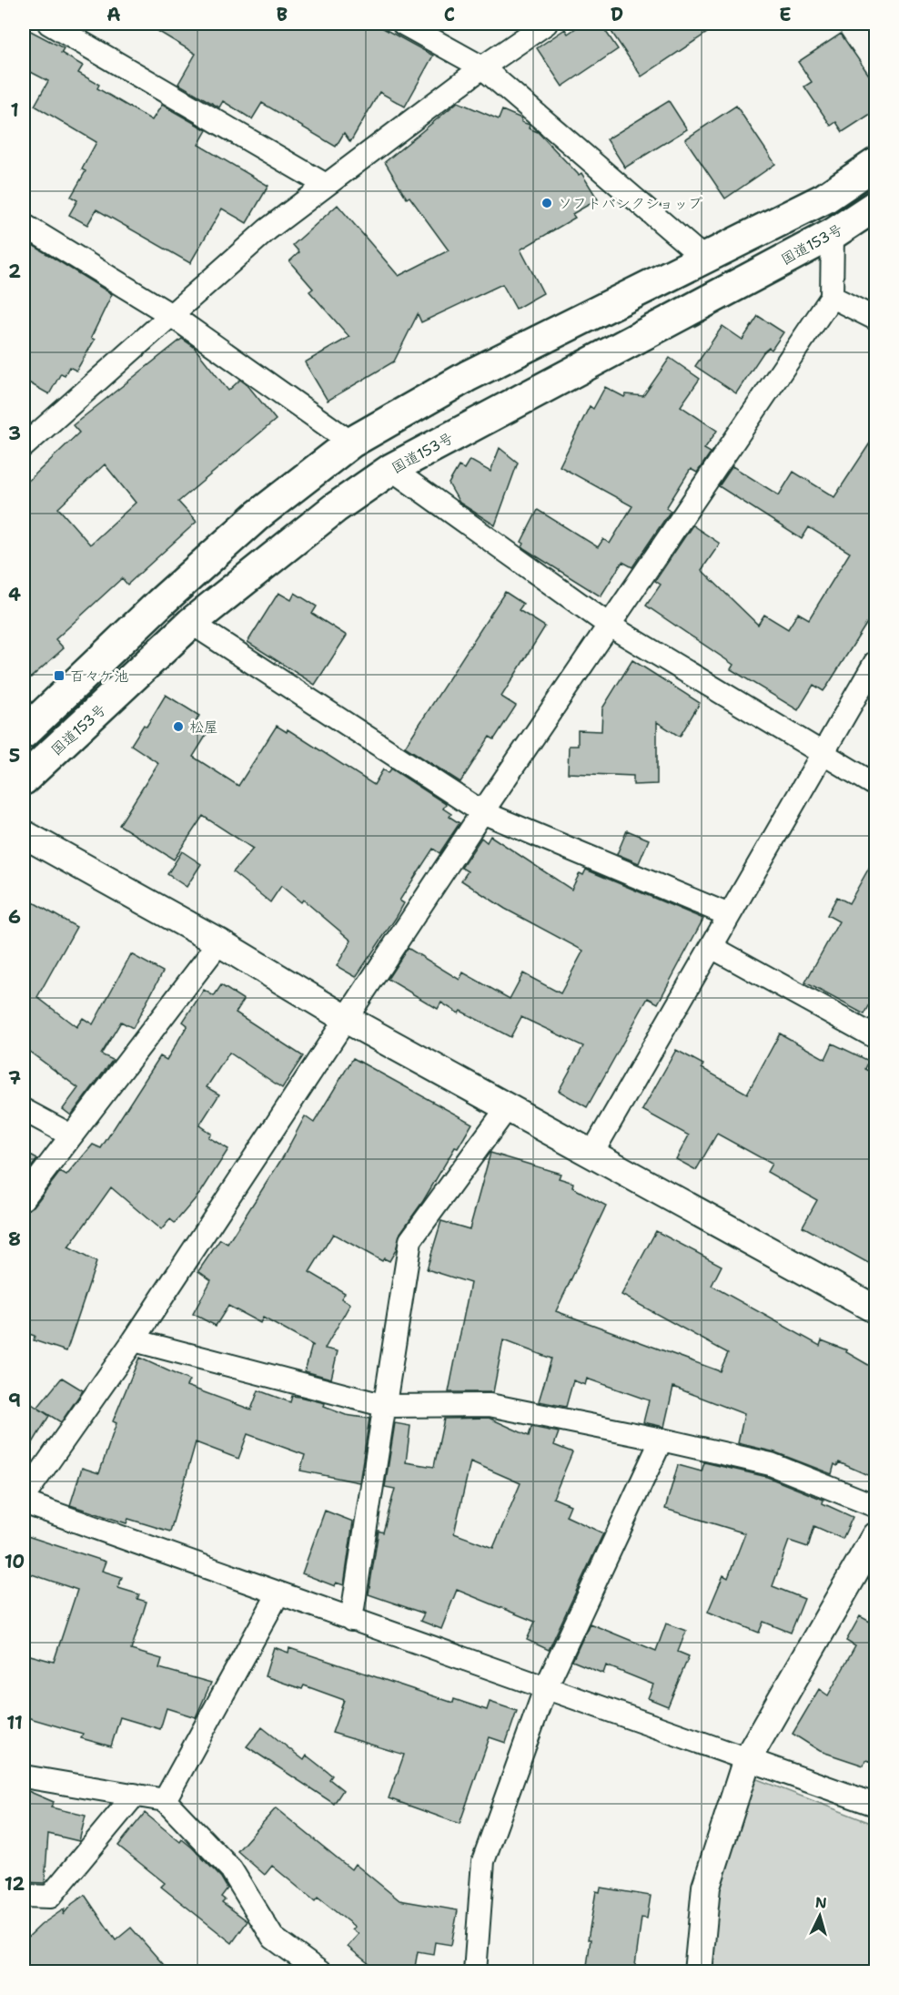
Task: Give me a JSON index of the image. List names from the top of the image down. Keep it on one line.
{"streets":{"highway":["国道153号"]},"places":{"other":["ソフトバンクショップ","松屋"],"transit":["百々ケ池"]},"north":"top","grid":{"columns":["A","B","C","D","E"],"rows":["1","2","3","4","5","6","7","8","9","10","11","12"]}}
